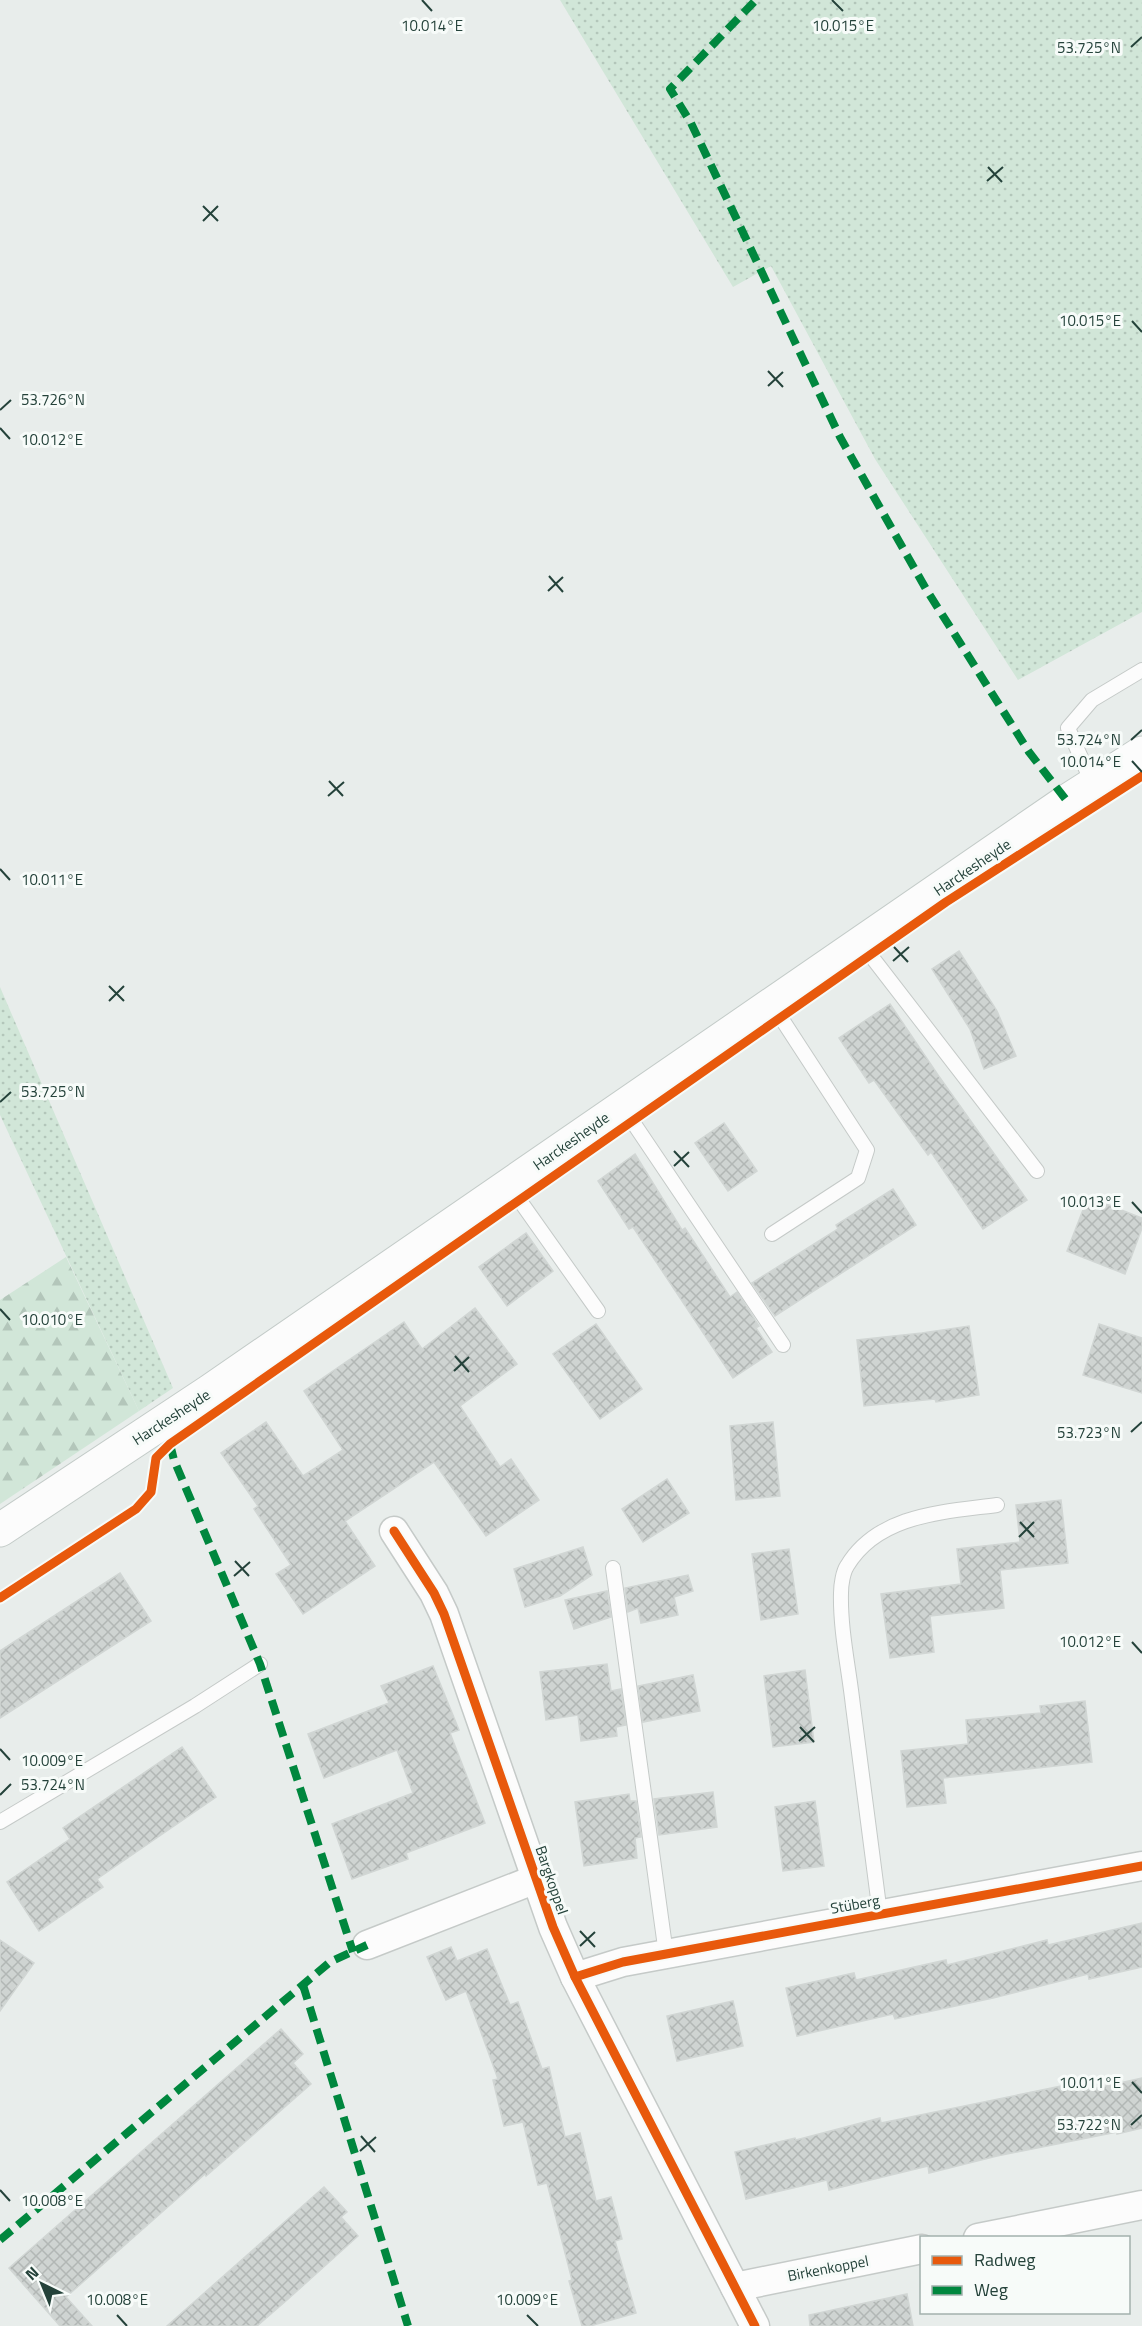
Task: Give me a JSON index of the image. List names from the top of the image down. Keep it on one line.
{"streets":{"main road":["Harckesheyde"],"street":["Bargkoppel","Stüberg","Birkenkoppel"]},"crossings":[["Bargkoppel","Stüberg"],["Bargkoppel","Birkenkoppel"]],"legend":["Radweg","Weg"],"north":"top left","coordinates":["10.014°E","10.015°E","53.725°N","53.726°N","10.012°E","53.724°N","10.011°E","10.013°E","10.010°E","53.723°N","10.009°E","53.722°N","10.008°E"]}
